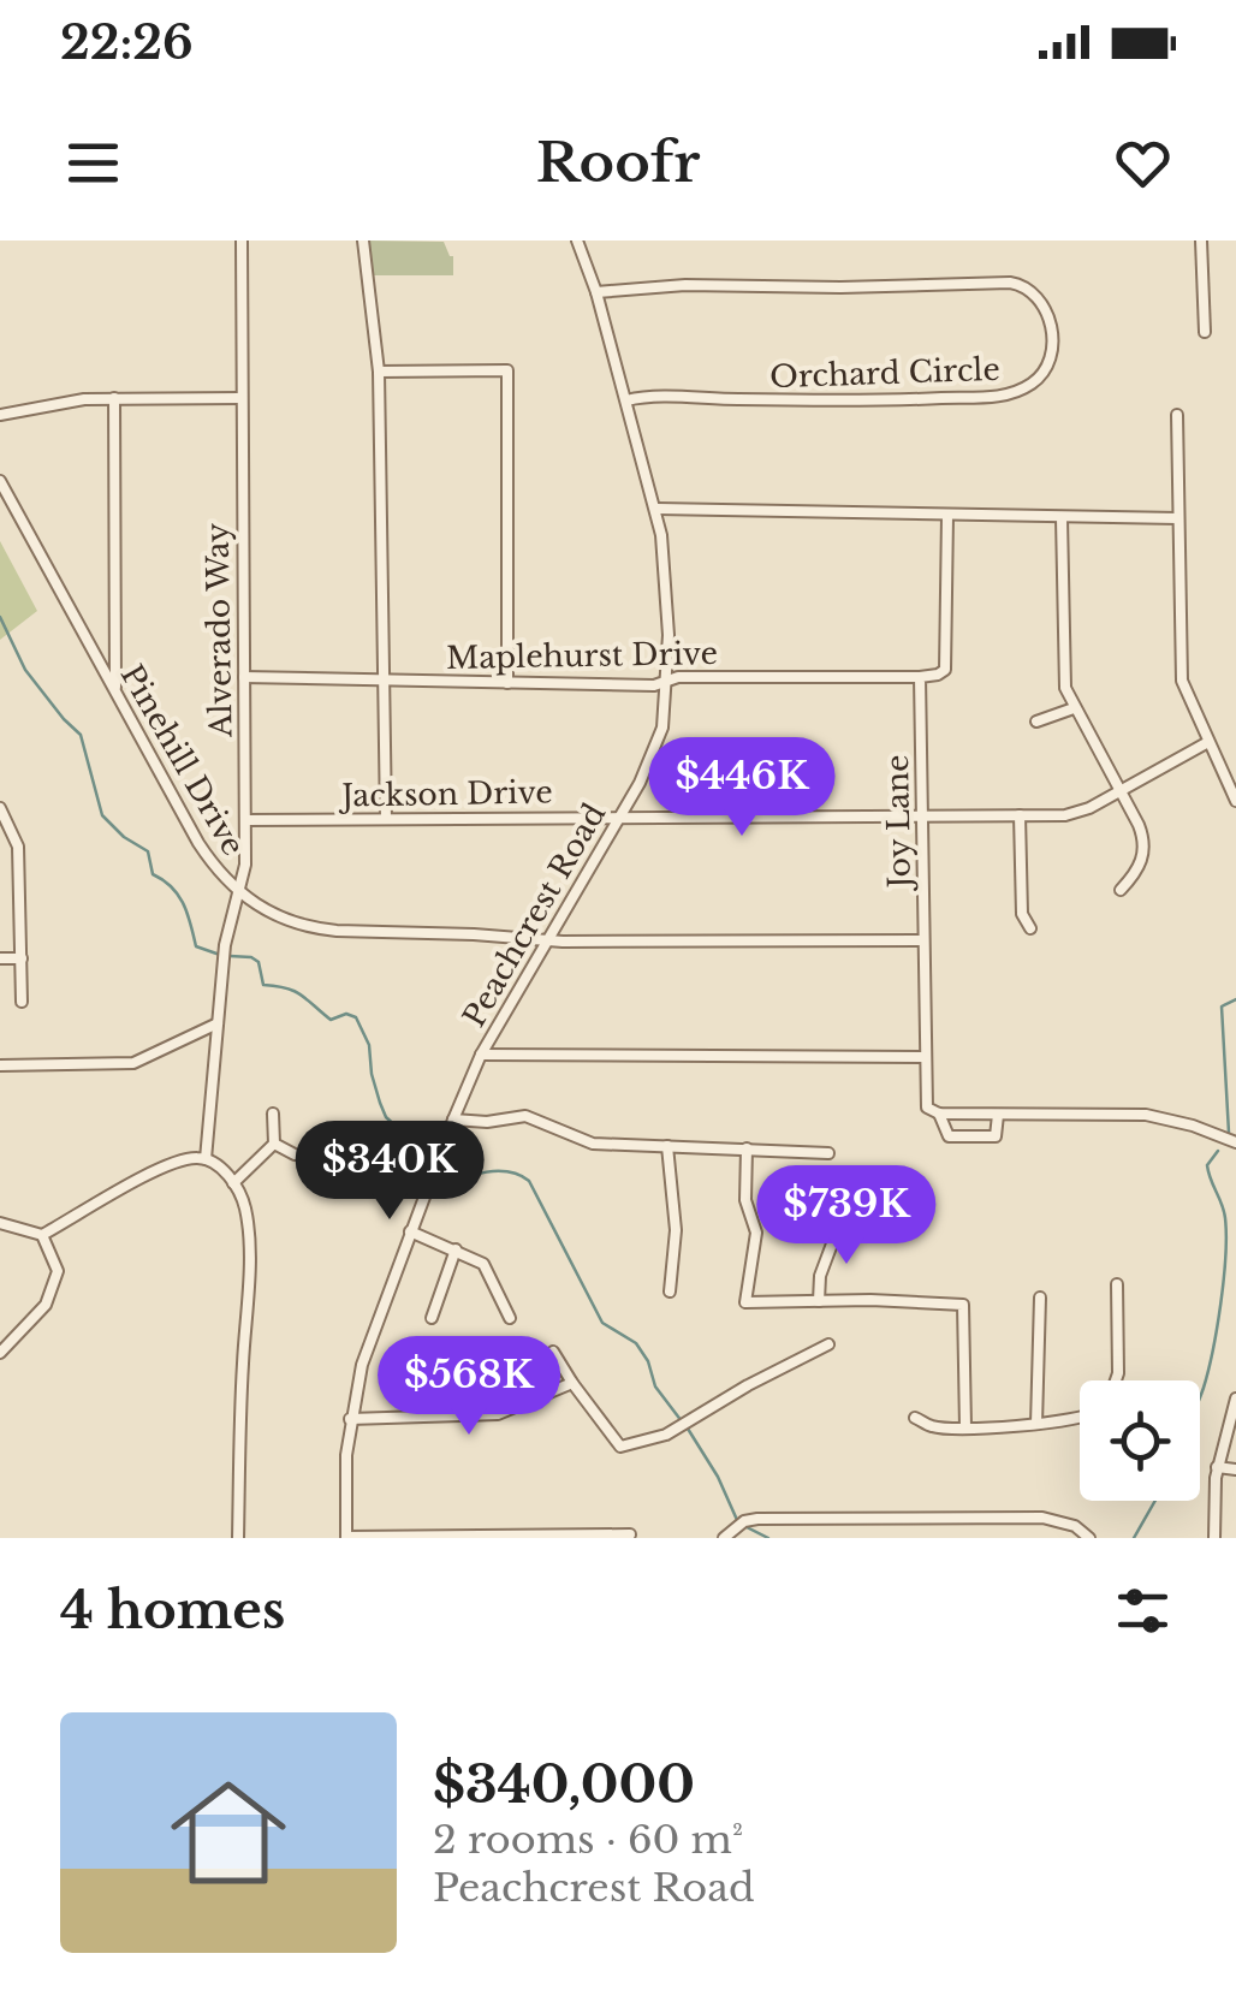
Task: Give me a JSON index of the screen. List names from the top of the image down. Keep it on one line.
{"streets":{"street":["Orchard Circle","Alverado Way","Maplehurst Drive","Pinehill Drive","Jackson Drive","Joy Lane","Peachcrest Road"]},"crossings":[["Orchard Circle","Peachcrest Road"],["Alverado Way","Maplehurst Drive"],["Alverado Way","Pinehill Drive"],["Alverado Way","Jackson Drive"],["Maplehurst Drive","Joy Lane"],["Maplehurst Drive","Peachcrest Road"],["Pinehill Drive","Joy Lane"],["Pinehill Drive","Peachcrest Road"],["Jackson Drive","Joy Lane"],["Jackson Drive","Peachcrest Road"]],"page":{"status":"22:26","header":"Roofr","price":["$446K","$340K","$739K","$568K"],"heading":"4 homes","list":[{"name":"$340,000","note":"2 rooms · 60 m² · Peachcrest Road"}]}}
